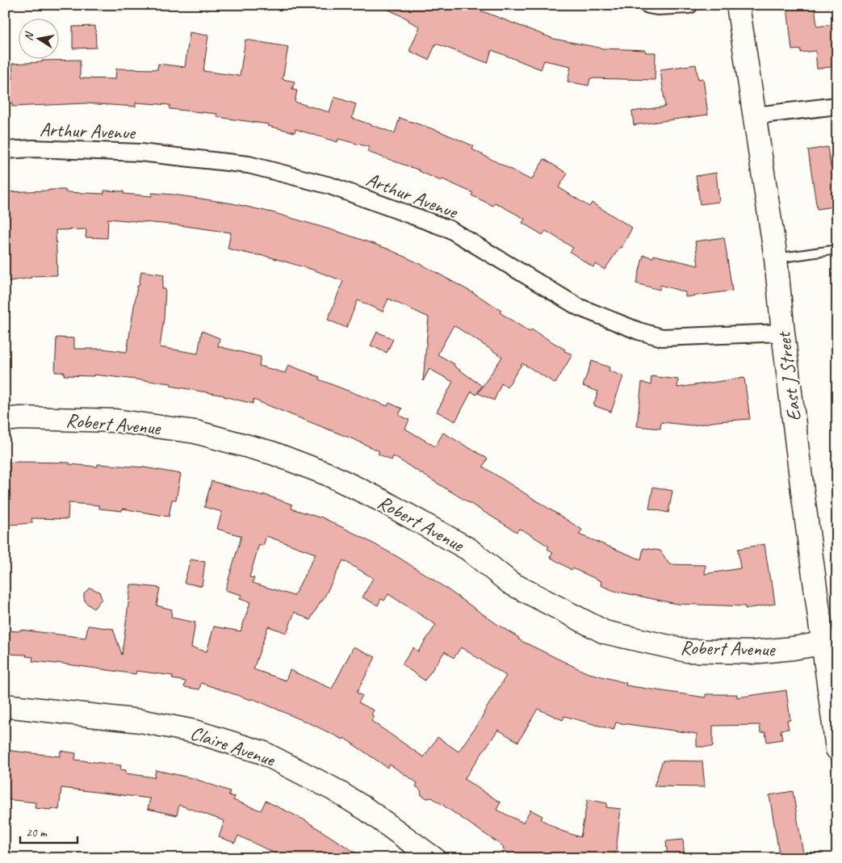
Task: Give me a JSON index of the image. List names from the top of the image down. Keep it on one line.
{"streets":{"street":["Arthur Avenue","East J Street","Robert Avenue","Claire Avenue"]},"crossings":[["Arthur Avenue","East J Street"],["East J Street","Robert Avenue"]],"scale_bar":"20 m","north":"left"}
